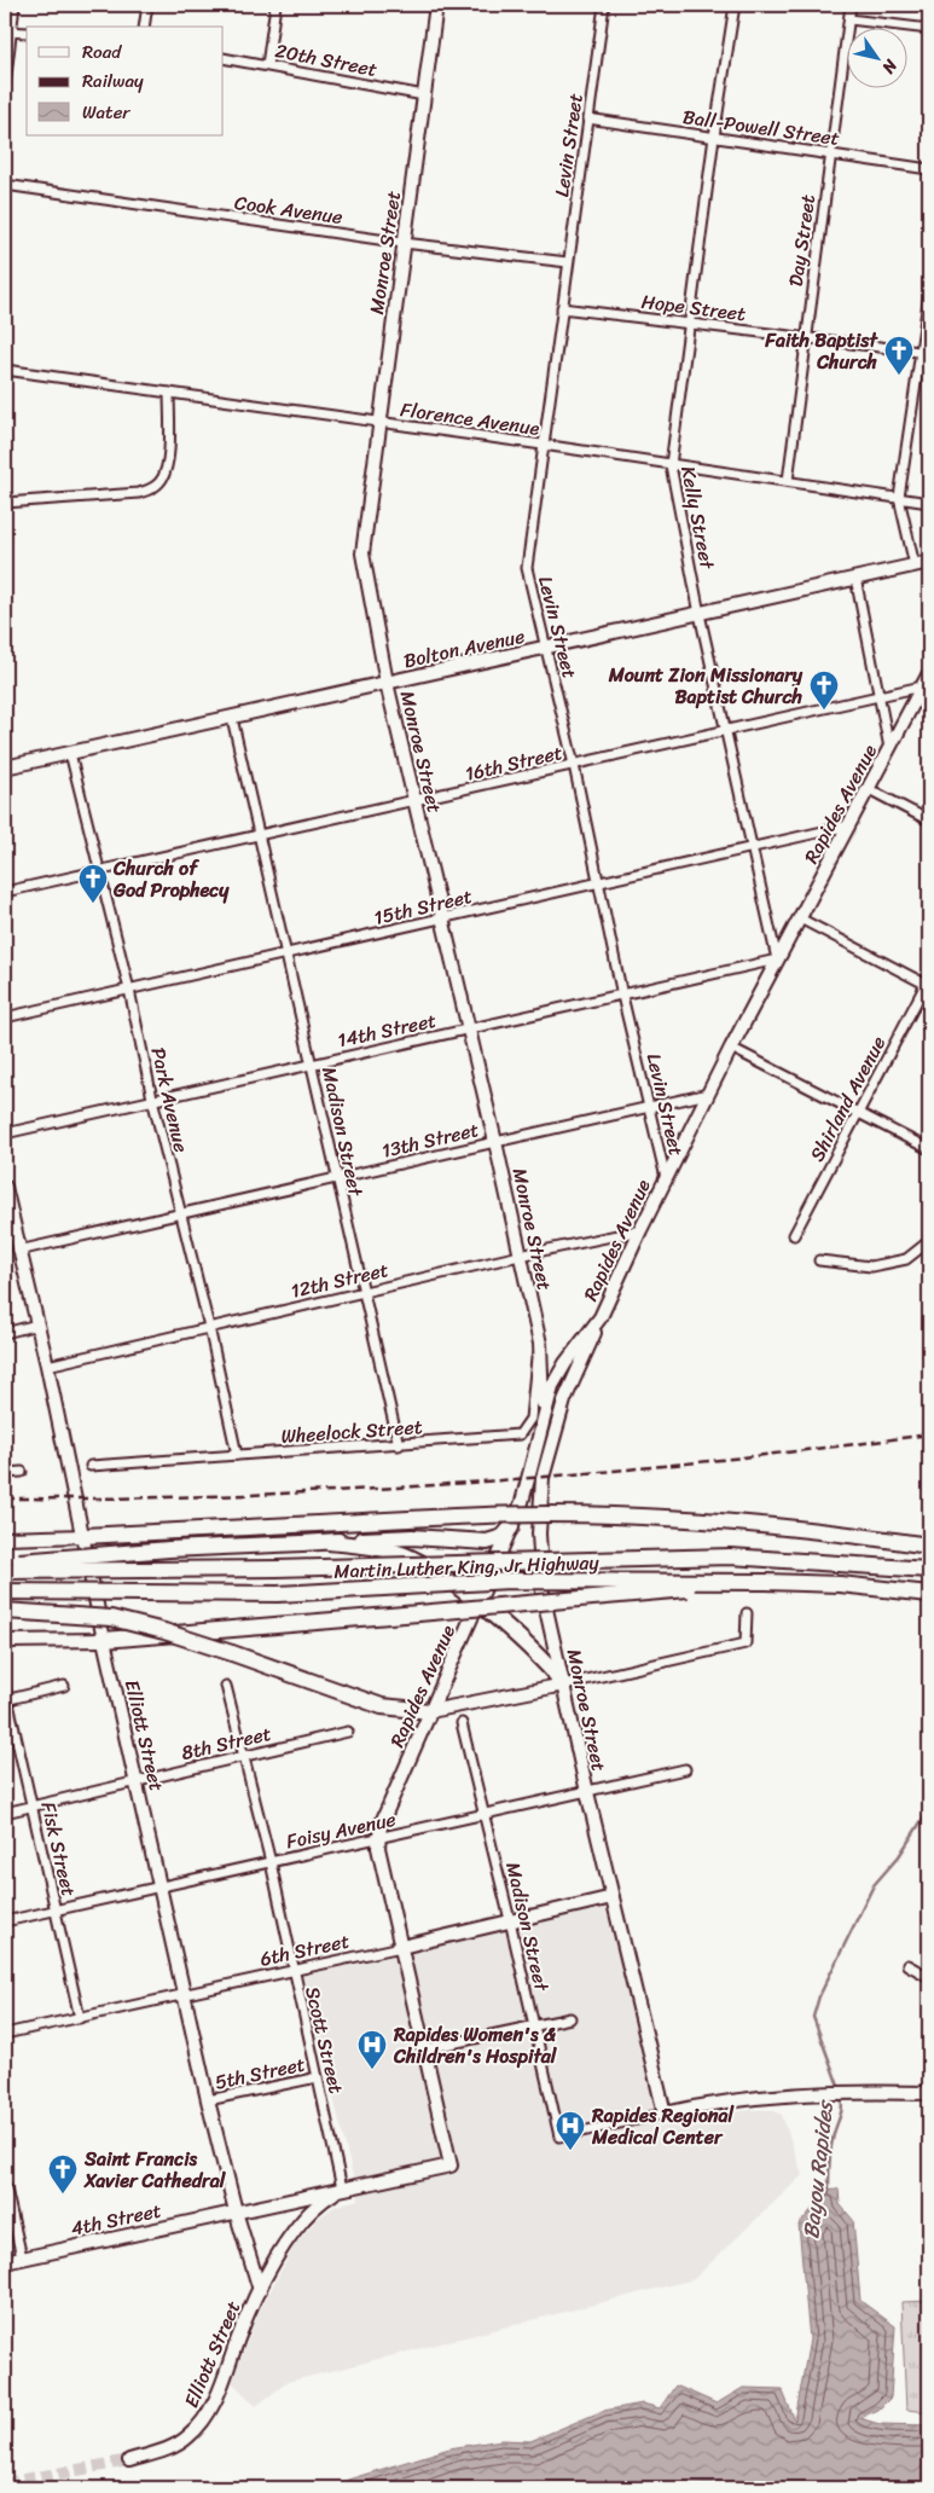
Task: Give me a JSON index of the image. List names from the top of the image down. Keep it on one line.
{"streets":{"highway":["Martin Luther King, Jr Highway"],"main road":["Monroe Street","Bolton Avenue","Rapides Avenue","Elliott Street","6th Street","4th Street"],"street":["20th Street","Ball-Powell Street","Levin Street","Cook Avenue","Day Street","Hope Street","Florence Avenue","Kelly Street","16th Street","15th Street","14th Street","Shirland Avenue","Park Avenue","Madison Street","13th Street","12th Street","Wheelock Street","8th Street","Foisy Avenue","Fisk Street","Scott Street","5th Street"]},"crossings":[["20th Street","Monroe Street"],["Ball-Powell Street","Levin Street"],["Ball-Powell Street","Day Street"],["Ball-Powell Street","Kelly Street"],["Levin Street","Cook Avenue"],["Levin Street","Hope Street"],["Levin Street","Florence Avenue"],["Levin Street","Bolton Avenue"],["Levin Street","16th Street"],["Levin Street","Rapides Avenue"],["Levin Street","15th Street"],["Levin Street","14th Street"],["Levin Street","13th Street"],["Cook Avenue","Monroe Street"],["Day Street","Hope Street"],["Day Street","Florence Avenue"],["Monroe Street","Florence Avenue"],["Monroe Street","Bolton Avenue"],["Monroe Street","16th Street"],["Monroe Street","Rapides Avenue"],["Monroe Street","15th Street"],["Monroe Street","14th Street"],["Monroe Street","Madison Street"],["Monroe Street","13th Street"],["Monroe Street","12th Street"],["Monroe Street","Wheelock Street"],["Monroe Street","Foisy Avenue"],["Monroe Street","6th Street"],["Hope Street","Kelly Street"],["Florence Avenue","Kelly Street"],["Kelly Street","Bolton Avenue"],["Kelly Street","16th Street"],["Kelly Street","Rapides Avenue"],["Kelly Street","15th Street"],["Kelly Street","14th Street"],["Bolton Avenue","Park Avenue"],["Bolton Avenue","Madison Street"],["16th Street","Rapides Avenue"],["16th Street","Park Avenue"],["16th Street","Madison Street"],["Rapides Avenue","15th Street"],["Rapides Avenue","14th Street"],["Rapides Avenue","13th Street"],["Rapides Avenue","12th Street"],["Rapides Avenue","Foisy Avenue"],["15th Street","Park Avenue"],["15th Street","Madison Street"],["14th Street","Park Avenue"],["14th Street","Madison Street"],["Park Avenue","13th Street"],["Park Avenue","12th Street"],["Park Avenue","Wheelock Street"],["Madison Street","13th Street"],["Madison Street","12th Street"],["Madison Street","Wheelock Street"],["Madison Street","Foisy Avenue"],["Madison Street","6th Street"],["13th Street","Elliott Street"],["12th Street","Elliott Street"],["Elliott Street","8th Street"],["Elliott Street","Foisy Avenue"],["Elliott Street","6th Street"],["Elliott Street","Scott Street"],["Elliott Street","5th Street"],["Elliott Street","4th Street"],["8th Street","Fisk Street"],["8th Street","Scott Street"],["Foisy Avenue","Fisk Street"],["Foisy Avenue","Scott Street"],["Fisk Street","6th Street"],["6th Street","Scott Street"],["Scott Street","5th Street"],["Scott Street","4th Street"]],"water":["Bayou Rapides"],"places":{"church":["Faith Baptist Church","Mount Zion Missionary Baptist Church","Church of God Prophecy","Saint Francis Xavier Cathedral"],"hospital":["Rapides Women's & Children's Hospital","Rapides Regional Medical Center"]},"legend":["Road","Railway","Water"],"north":"bottom right"}
